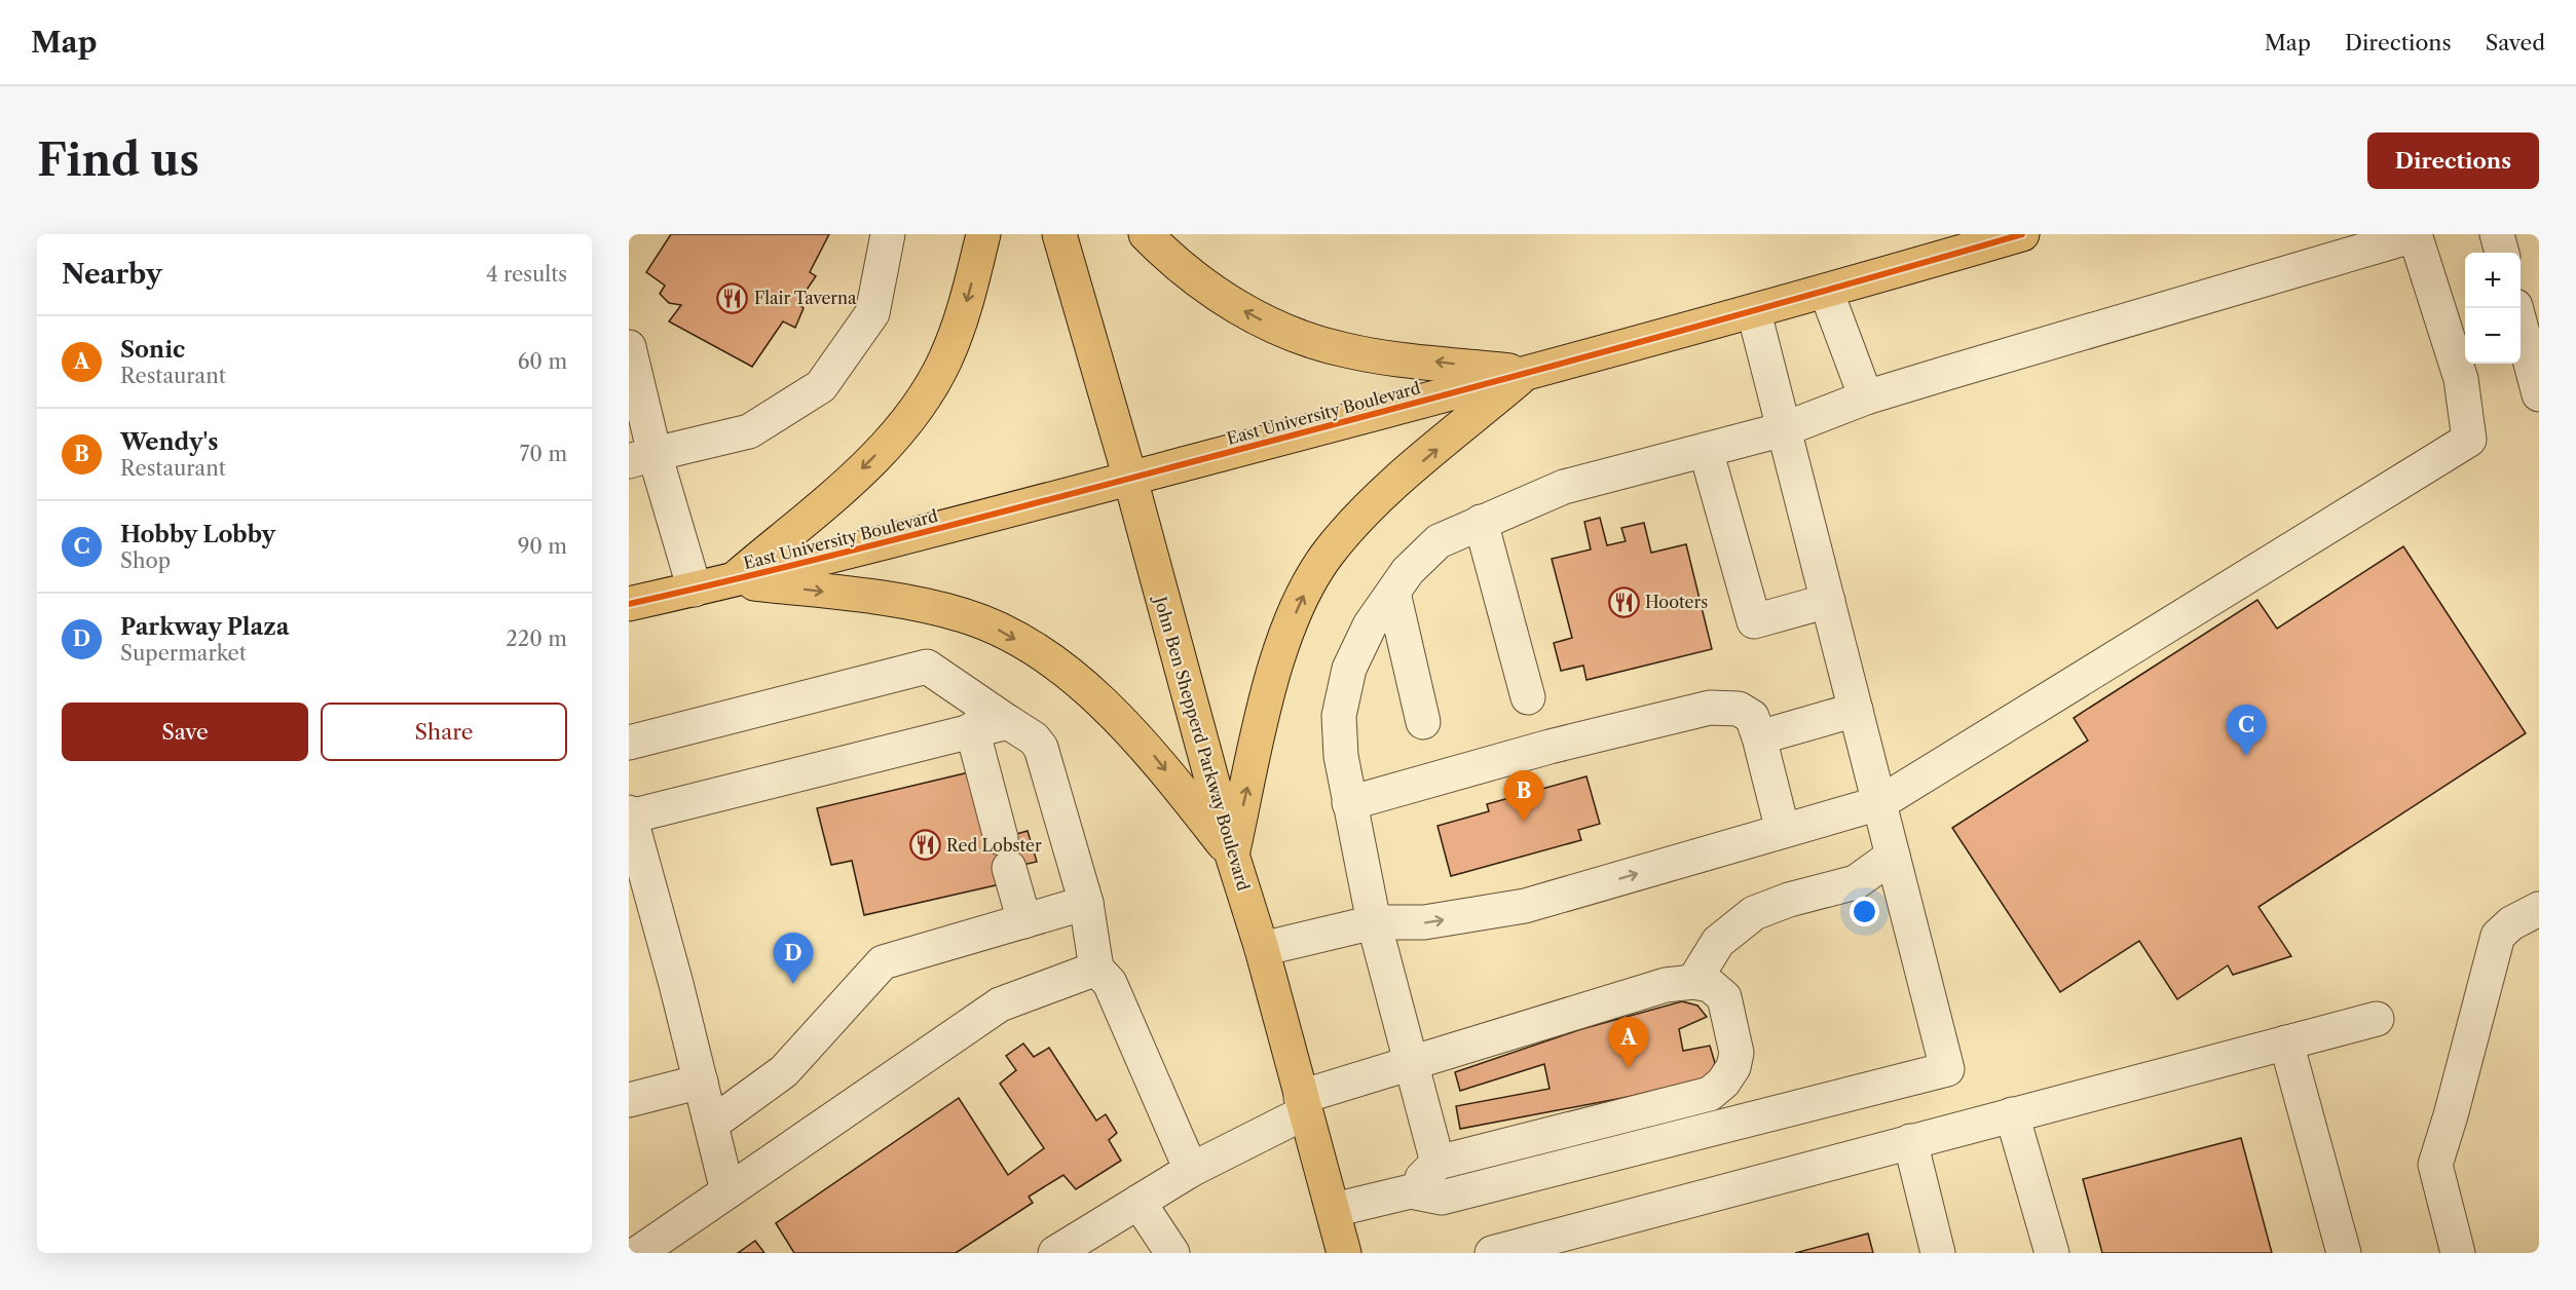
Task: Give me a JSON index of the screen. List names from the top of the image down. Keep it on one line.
{"streets":{"main road":["East University Boulevard","John Ben Shepperd Parkway Boulevard"]},"crossings":[["East University Boulevard","John Ben Shepperd Parkway Boulevard"]],"places":{"restaurant":["Flair Taverna","Hooters","Red Lobster"]},"page":{"header":"Map","nav":["Map","Directions","Saved"],"buttons":["Directions",["Save","Share"]],"title":"Find us","heading":["Nearby","4 results"],"map_buttons":["+","−"],"list":[{"mark":"A","name":"Sonic","note":"Restaurant","value":"60 m"},{"mark":"B","name":"Wendy's","note":"Restaurant","value":"70 m"},{"mark":"C","name":"Hobby Lobby","note":"Shop","value":"90 m"},{"mark":"D","name":"Parkway Plaza","note":"Supermarket","value":"220 m"}],"pins":["C","B","D","A"]}}
